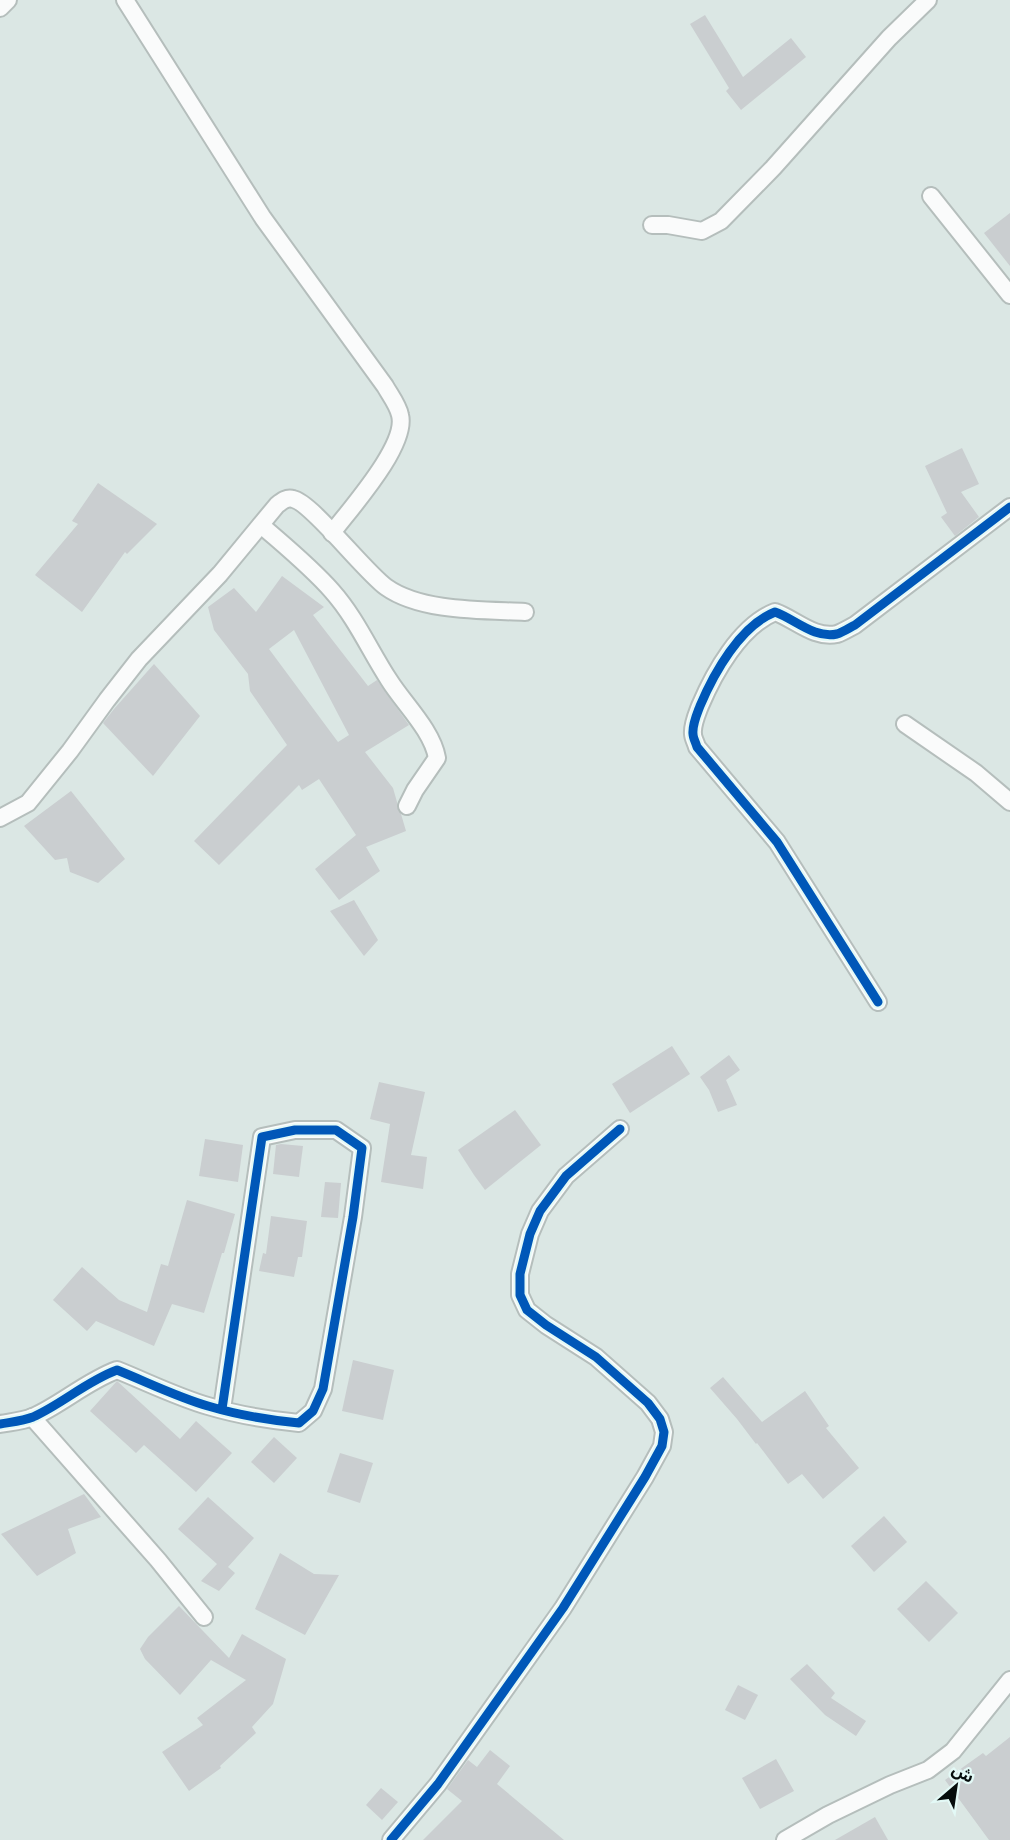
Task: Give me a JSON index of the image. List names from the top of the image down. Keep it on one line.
{"north":"top right"}
